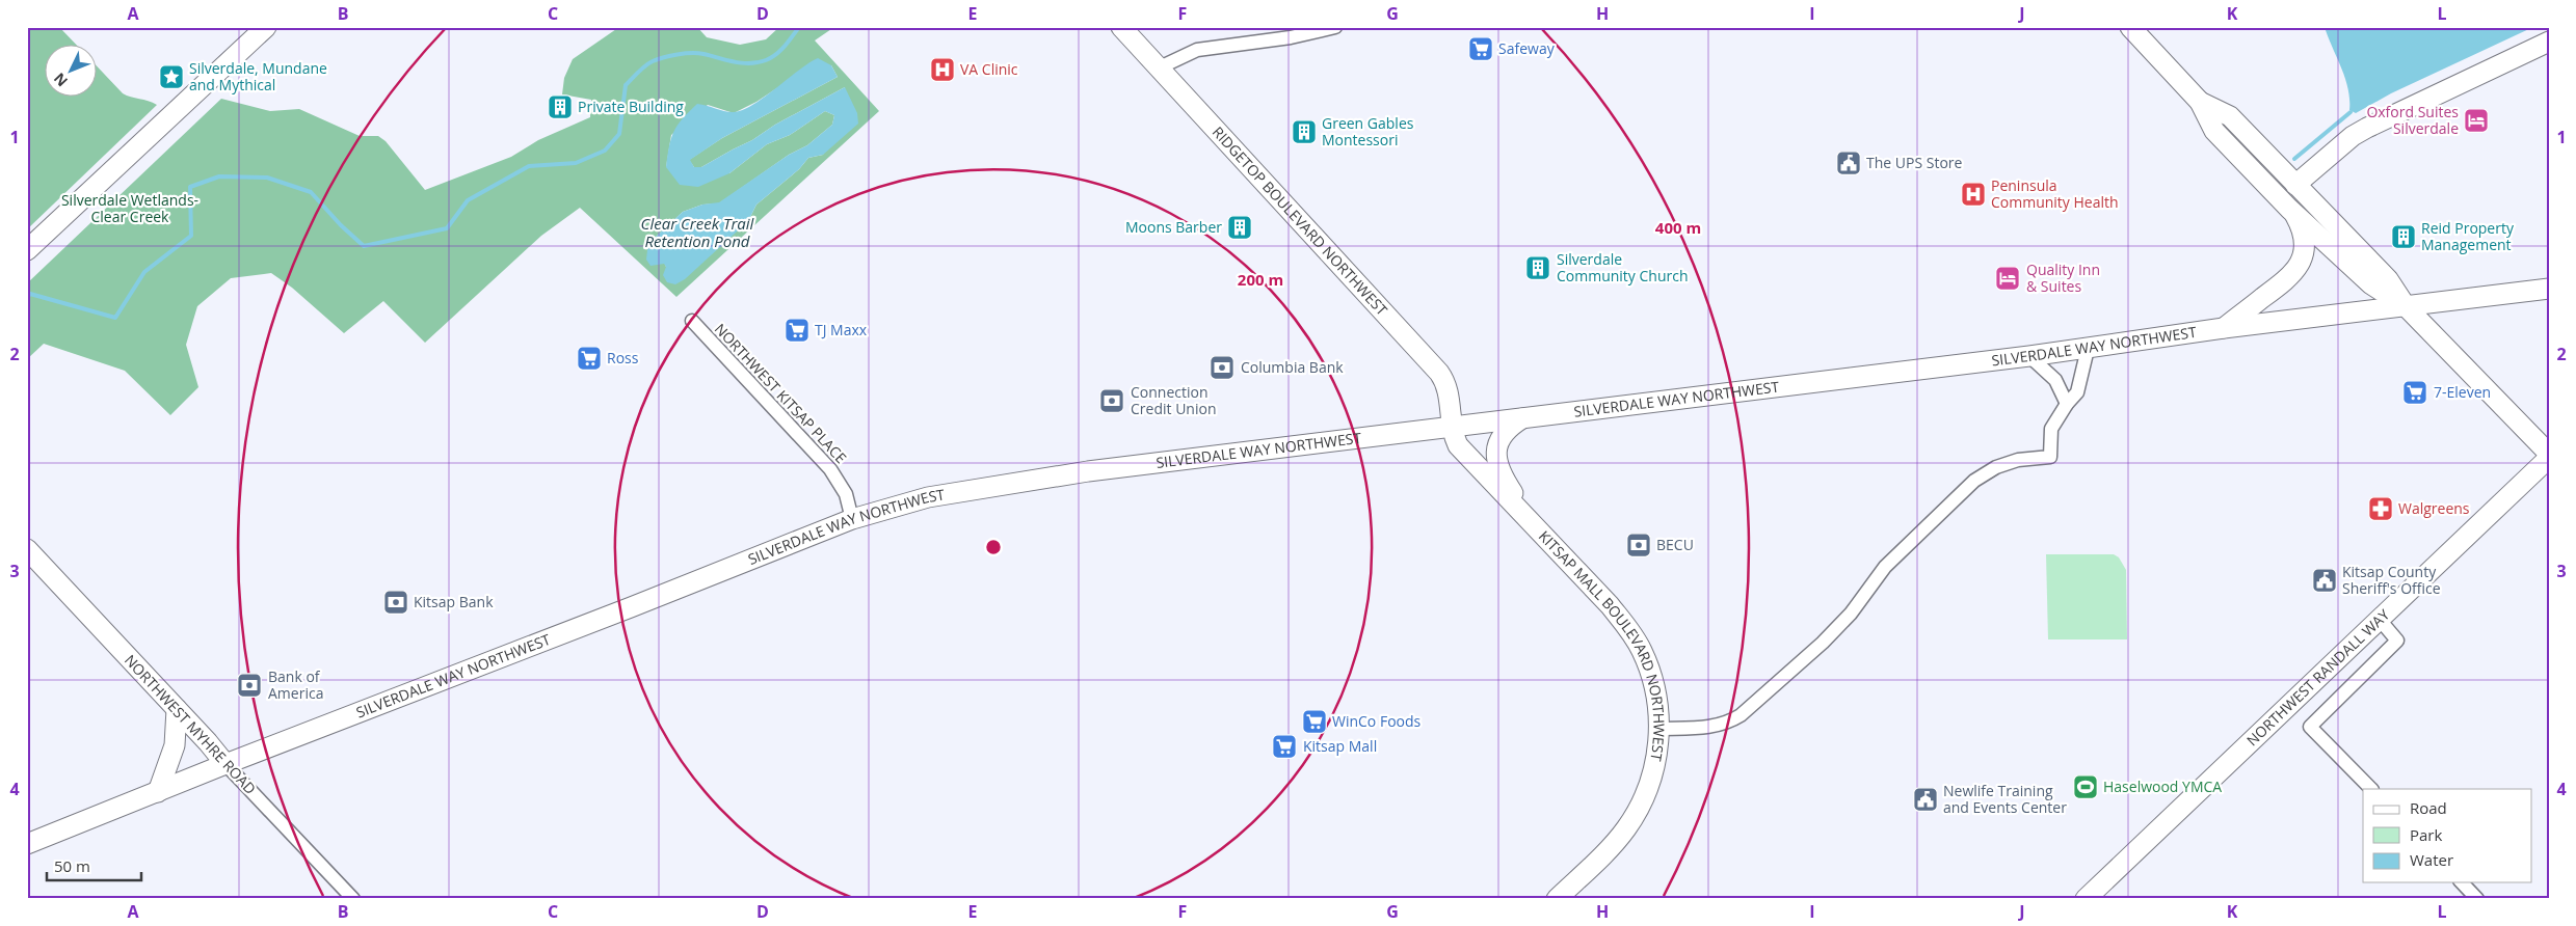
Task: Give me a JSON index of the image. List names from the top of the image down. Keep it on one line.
{"streets":{"main road":["RIDGETOP BOULEVARD NORTHWEST","SILVERDALE WAY NORTHWEST","KITSAP MALL BOULEVARD NORTHWEST","NORTHWEST RANDALL WAY","NORTHWEST MYHRE ROAD"],"street":["NORTHWEST KITSAP PLACE"]},"crossings":[["RIDGETOP BOULEVARD NORTHWEST","SILVERDALE WAY NORTHWEST"],["RIDGETOP BOULEVARD NORTHWEST","KITSAP MALL BOULEVARD NORTHWEST"],["SILVERDALE WAY NORTHWEST","NORTHWEST KITSAP PLACE"],["SILVERDALE WAY NORTHWEST","KITSAP MALL BOULEVARD NORTHWEST"],["SILVERDALE WAY NORTHWEST","NORTHWEST MYHRE ROAD"]],"water":["Clear Creek Trail Retention Pond"],"parks":["Silverdale Wetlands- Clear Creek"],"places":{"supermarket":["Safeway","TJ Maxx","Ross","7-Eleven","WinCo Foods","Kitsap Mall"],"hospital":["VA Clinic","Peninsula Community Health"],"place":["Silverdale, Mundane and Mythical"],"building":["Private Building","Green Gables Montessori","Moons Barber","Reid Property Management","Silverdale Community Church"],"hotel":["Oxford Suites Silverdale","Quality Inn & Suites"],"public building":["The UPS Store","Kitsap County Sheriff's Office","Newlife Training and Events Center"],"bank":["Columbia Bank","Connection Credit Union","BECU","Kitsap Bank","Bank of America"],"pharmacy":["Walgreens"],"sports":["Haselwood YMCA"]},"legend":["Road","Park","Water"],"scale_bar":"50 m","north":"bottom left","grid":{"columns":["A","B","C","D","E","F","G","H","I","J","K","L"],"rows":["1","2","3","4"]},"rings":["400 m","200 m"]}
